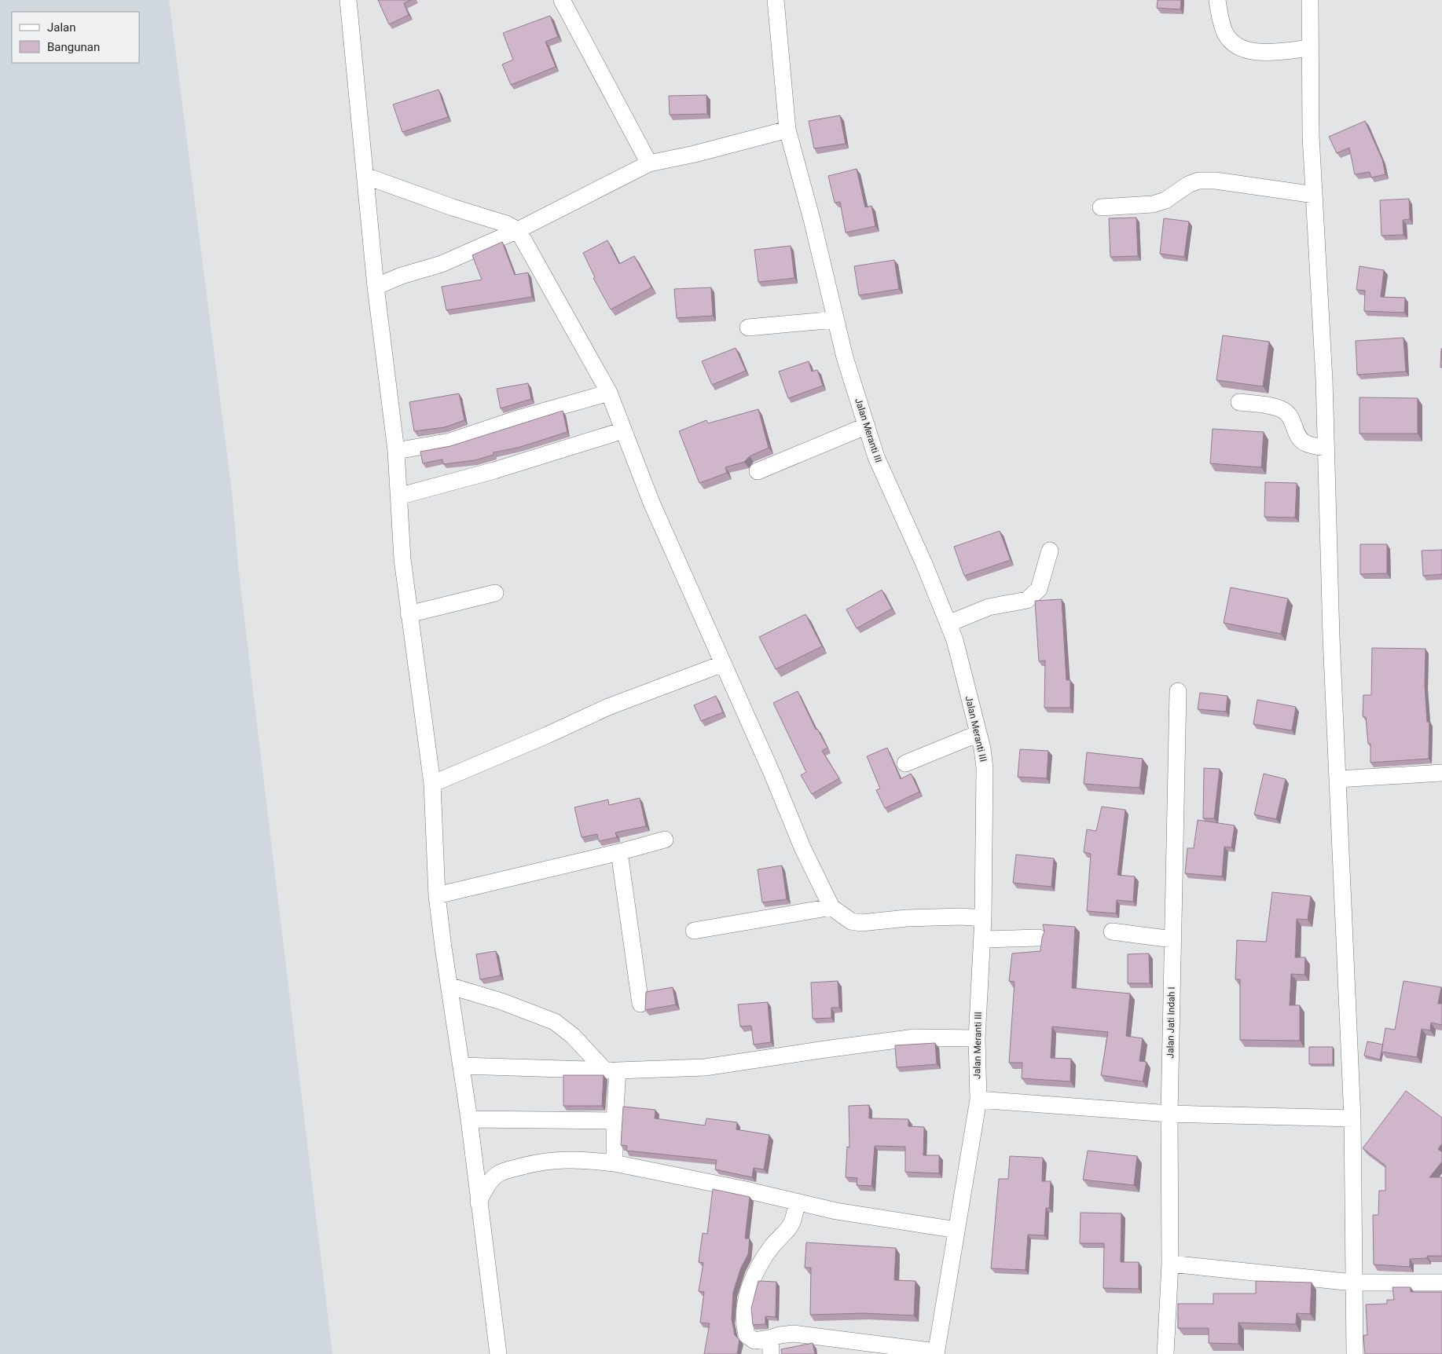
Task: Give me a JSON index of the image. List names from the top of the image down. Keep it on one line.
{"streets":{"street":["Jalan Meranti III","Jalan Jati Indah I"]},"legend":["Jalan","Bangunan"]}
